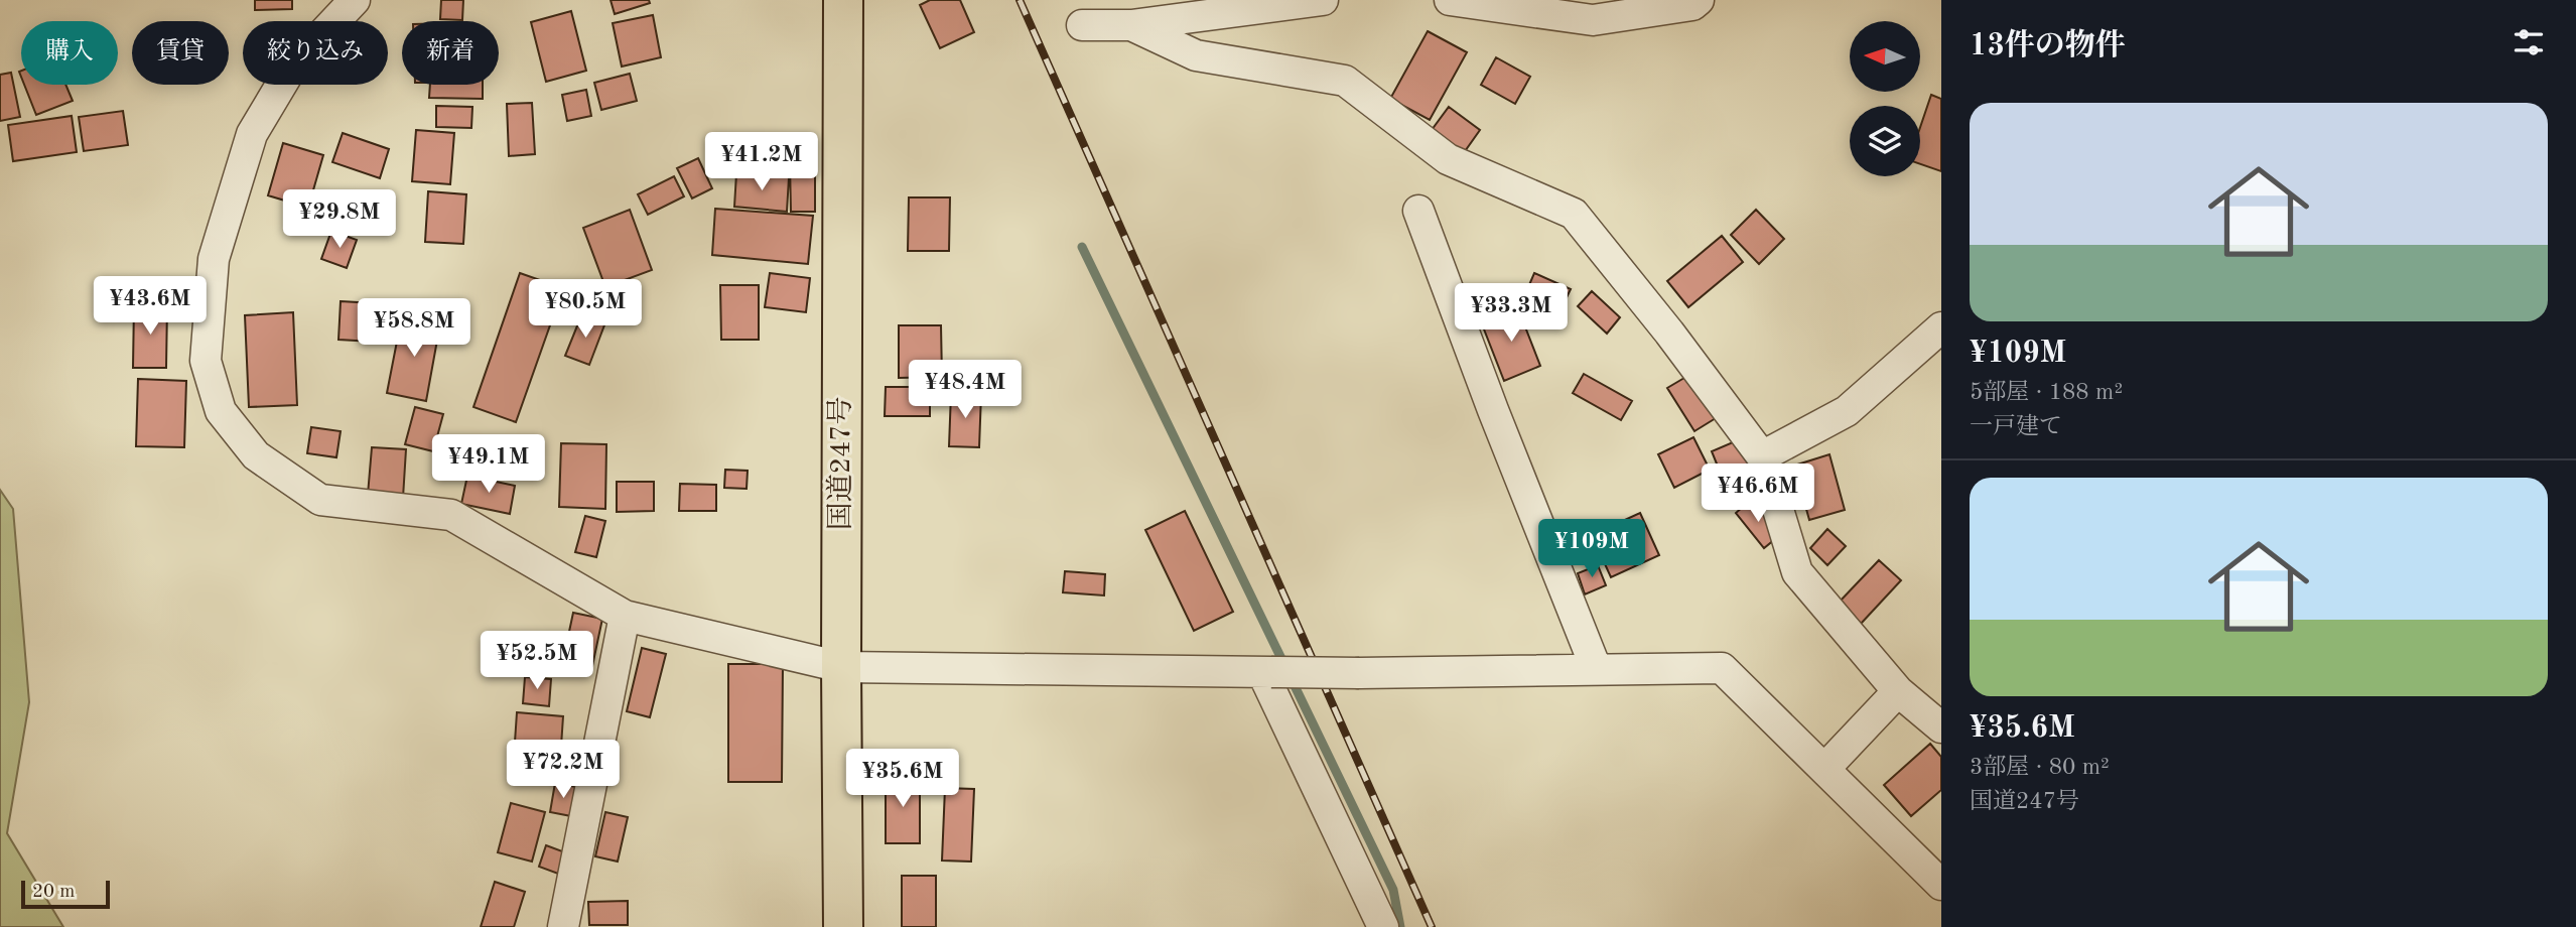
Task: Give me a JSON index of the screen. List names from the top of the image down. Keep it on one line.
{"streets":{"highway":["国道247号"]},"scale_bar":"20 m","north":"left","page":{"heading":"13件の物件","chip":["購入","賃貸","絞り込み","新着"],"list":[{"name":"¥109M","note":"5部屋 · 188 m² · 一戸建て"},{"name":"¥35.6M","note":"3部屋 · 80 m² · 国道247号"}],"price":["¥41.2M","¥29.8M","¥43.6M","¥80.5M","¥33.3M","¥58.8M","¥48.4M","¥49.1M","¥46.6M","¥109M","¥52.5M","¥72.2M","¥35.6M"],"scale":"20 m"}}
